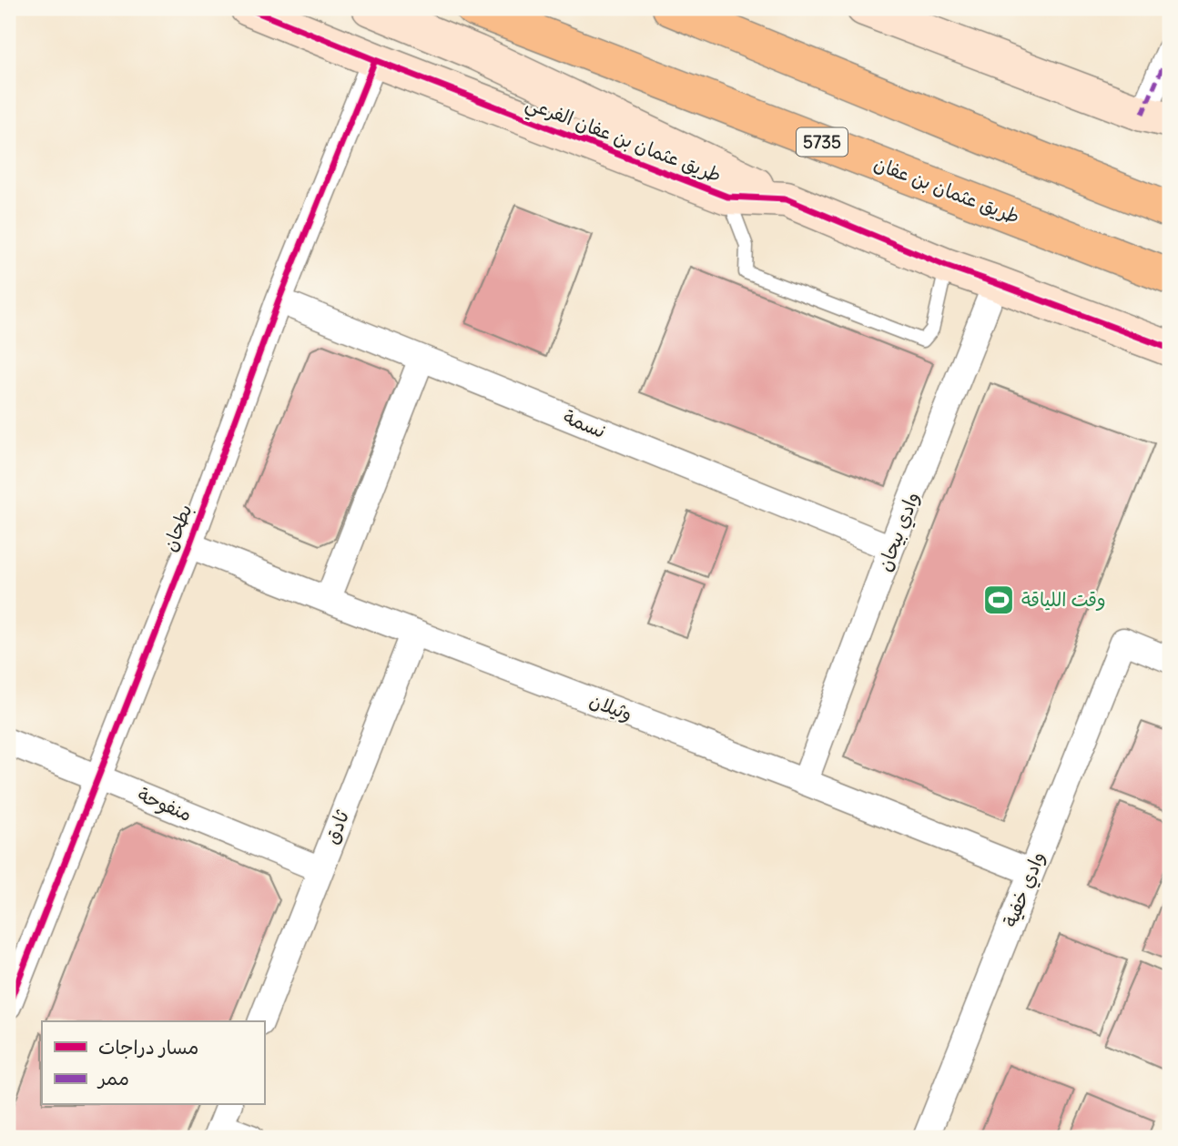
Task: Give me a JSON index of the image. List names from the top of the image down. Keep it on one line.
{"streets":{"main road":["5735","طريق عثمان بن عفان"],"street":["طريق عثمان بن عفان الفرعي","نسمة","بطحان","وادي بيحان","وثيلان","منفوحة","ثادق","وادي خفية"]},"crossings":[["طريق عثمان بن عفان الفرعي","بطحان"],["طريق عثمان بن عفان الفرعي","وادي بيحان"],["نسمة","بطحان"],["نسمة","وادي بيحان"],["بطحان","وثيلان"],["بطحان","منفوحة"],["وادي بيحان","وثيلان"],["وثيلان","ثادق"],["وثيلان","وادي خفية"],["منفوحة","ثادق"]],"places":{"sports":["وقت اللياقة"]},"legend":["مسار دراجات","ممر"]}
